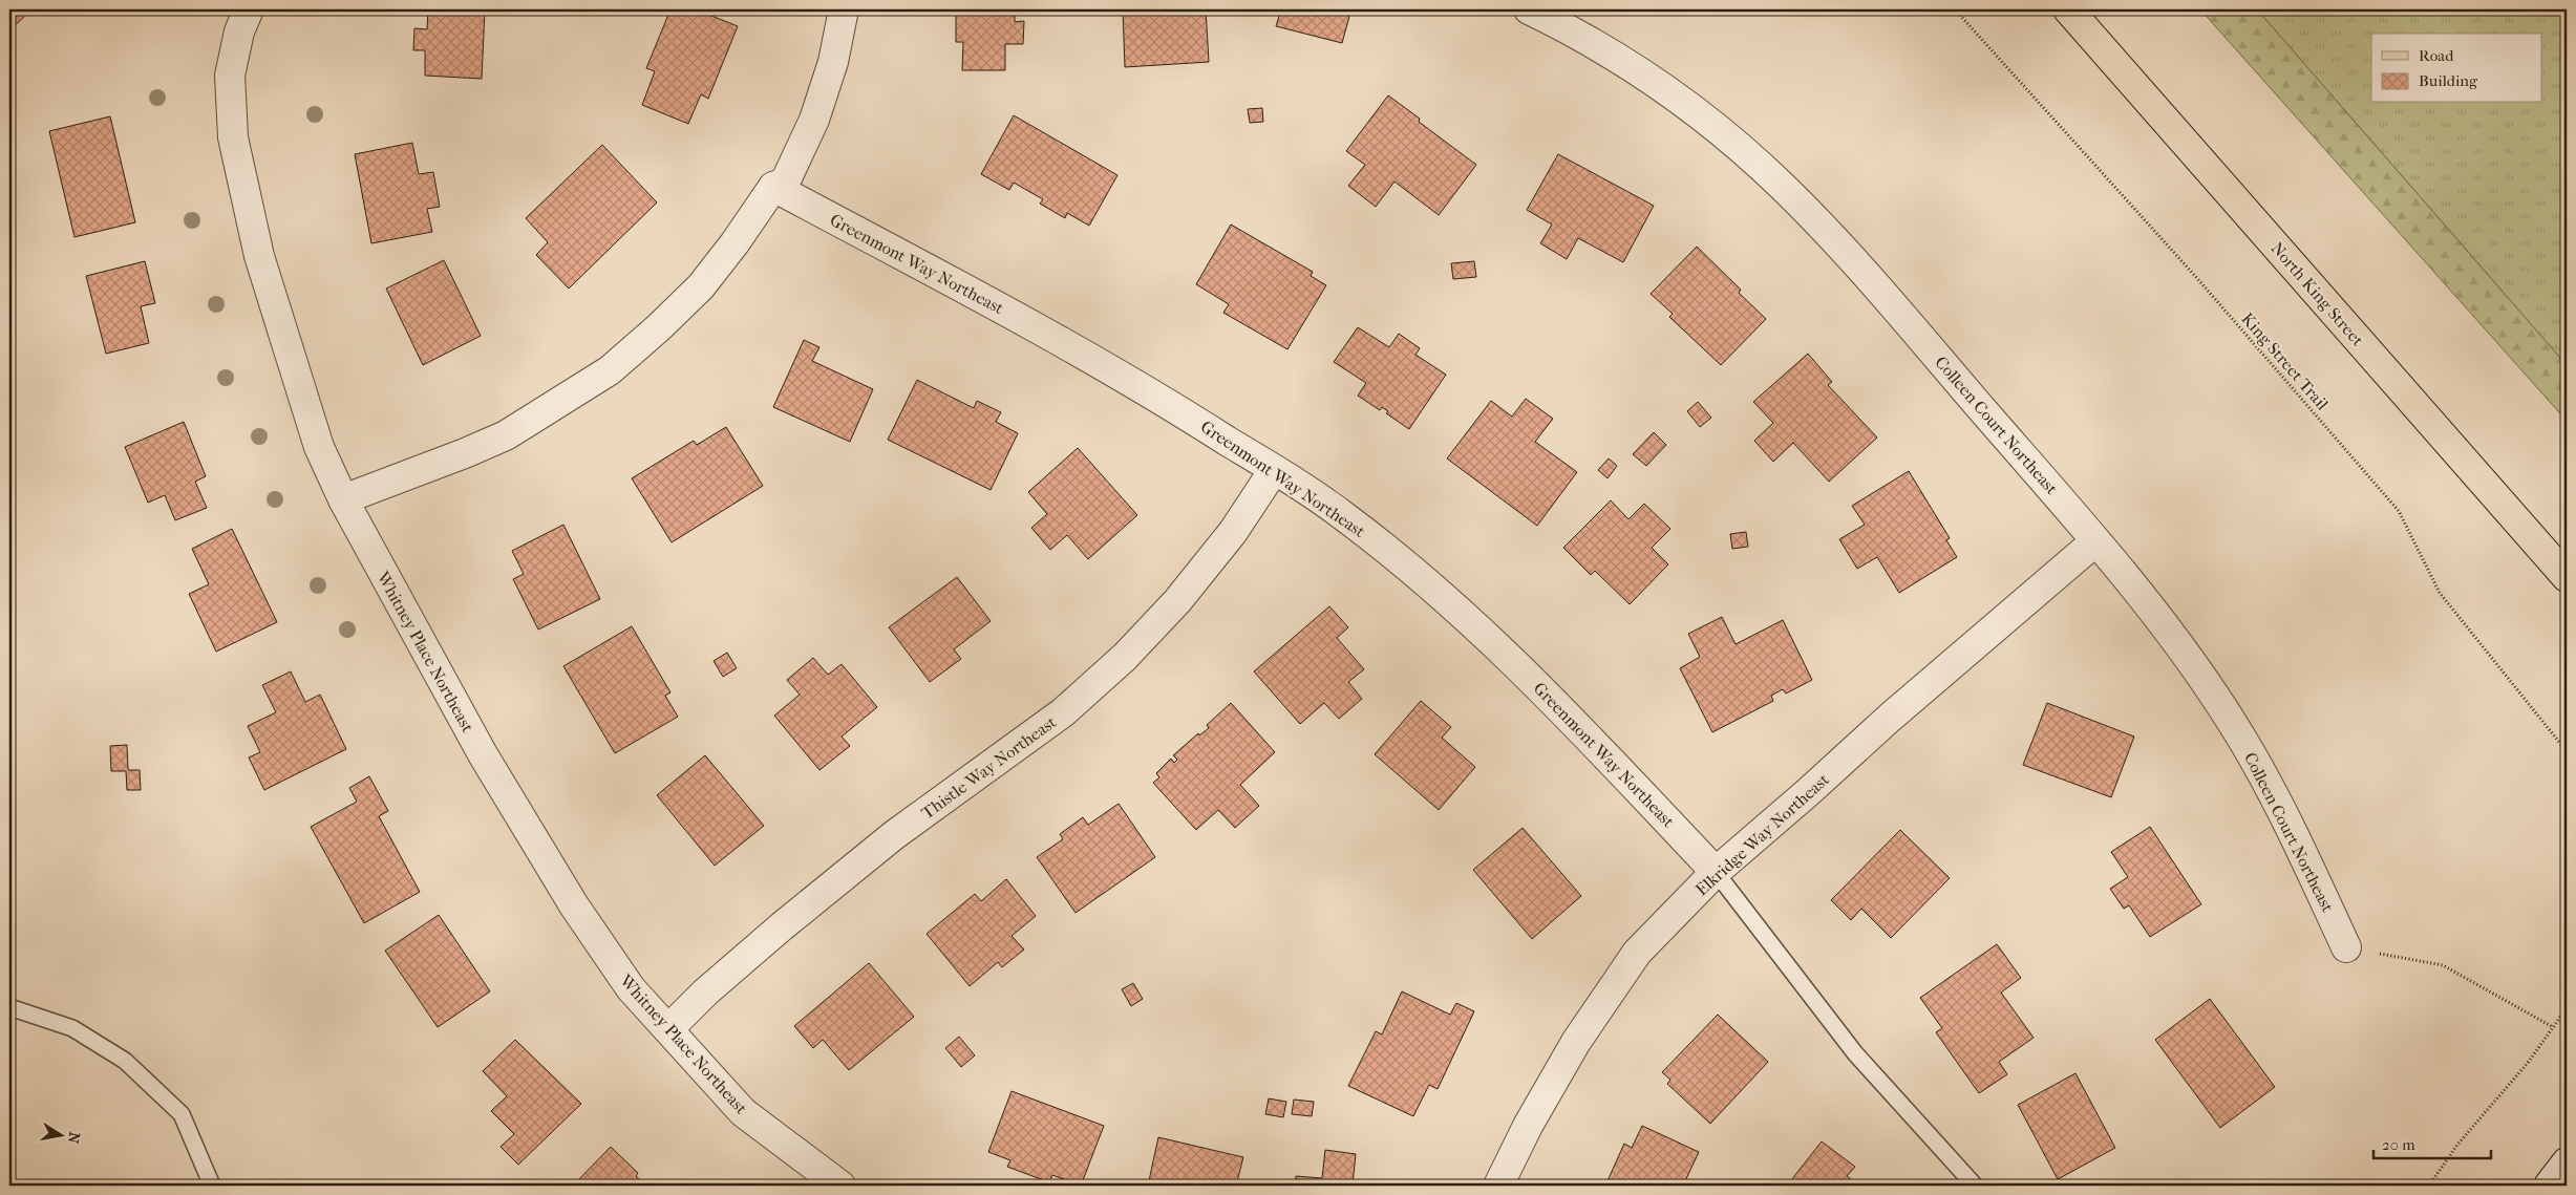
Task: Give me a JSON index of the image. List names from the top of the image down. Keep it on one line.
{"streets":{"main road":["North King Street"],"street":["Greenmont Way Northeast","Colleen Court Northeast","Whitney Place Northeast","Thistle Way Northeast","Elkridge Way Northeast"],"path":["King Street Trail"]},"crossings":[["Greenmont Way Northeast","Thistle Way Northeast"],["Greenmont Way Northeast","Elkridge Way Northeast"],["Colleen Court Northeast","Elkridge Way Northeast"],["Whitney Place Northeast","Thistle Way Northeast"]],"legend":["Road","Building"],"scale_bar":"20 m","north":"right"}
